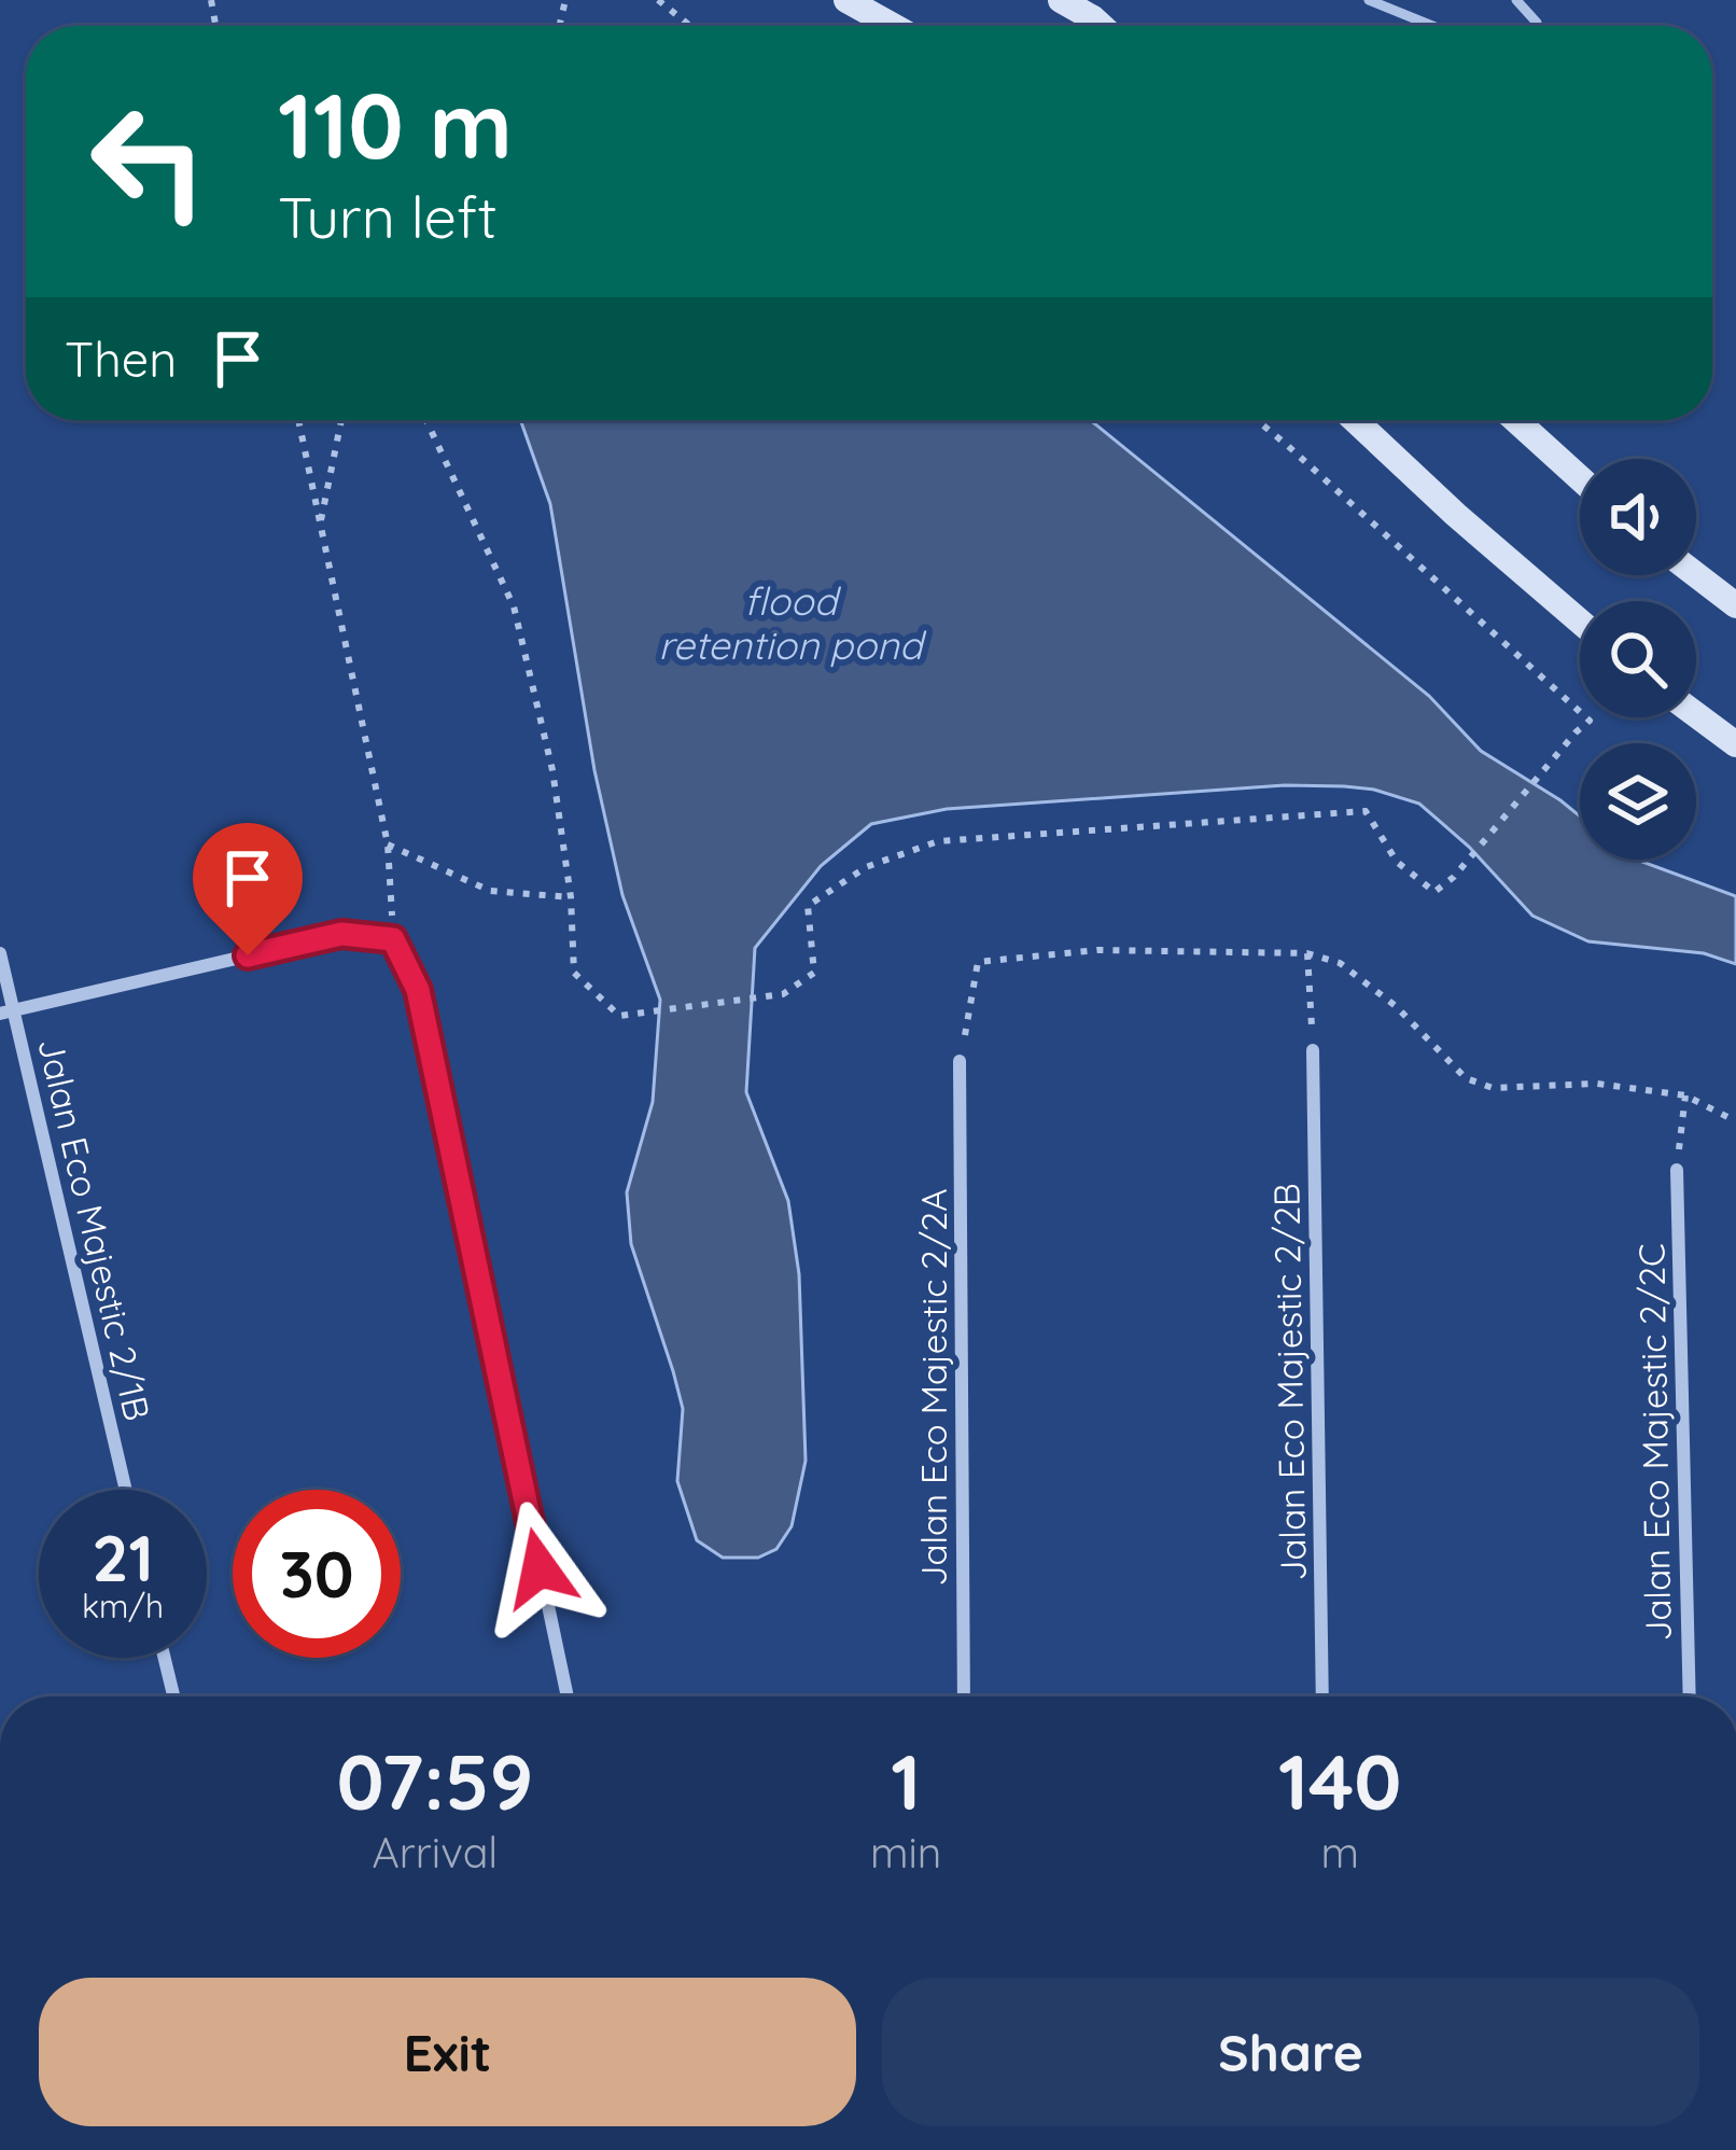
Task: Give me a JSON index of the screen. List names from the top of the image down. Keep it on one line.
{"streets":{"street":["Jalan Eco Majestic 2/1B","Jalan Eco Majestic 2/2B","Jalan Eco Majestic 2/2A","Jalan Eco Majestic 2/2C"]},"water":["flood retention pond"],"page":{"turn":["110 m","Turn left"],"then":"Then","speed":"21 km/h","limit":"30","eta":["07:59","Arrival","1","min","140","m"],"buttons":["Exit","Share"]}}
